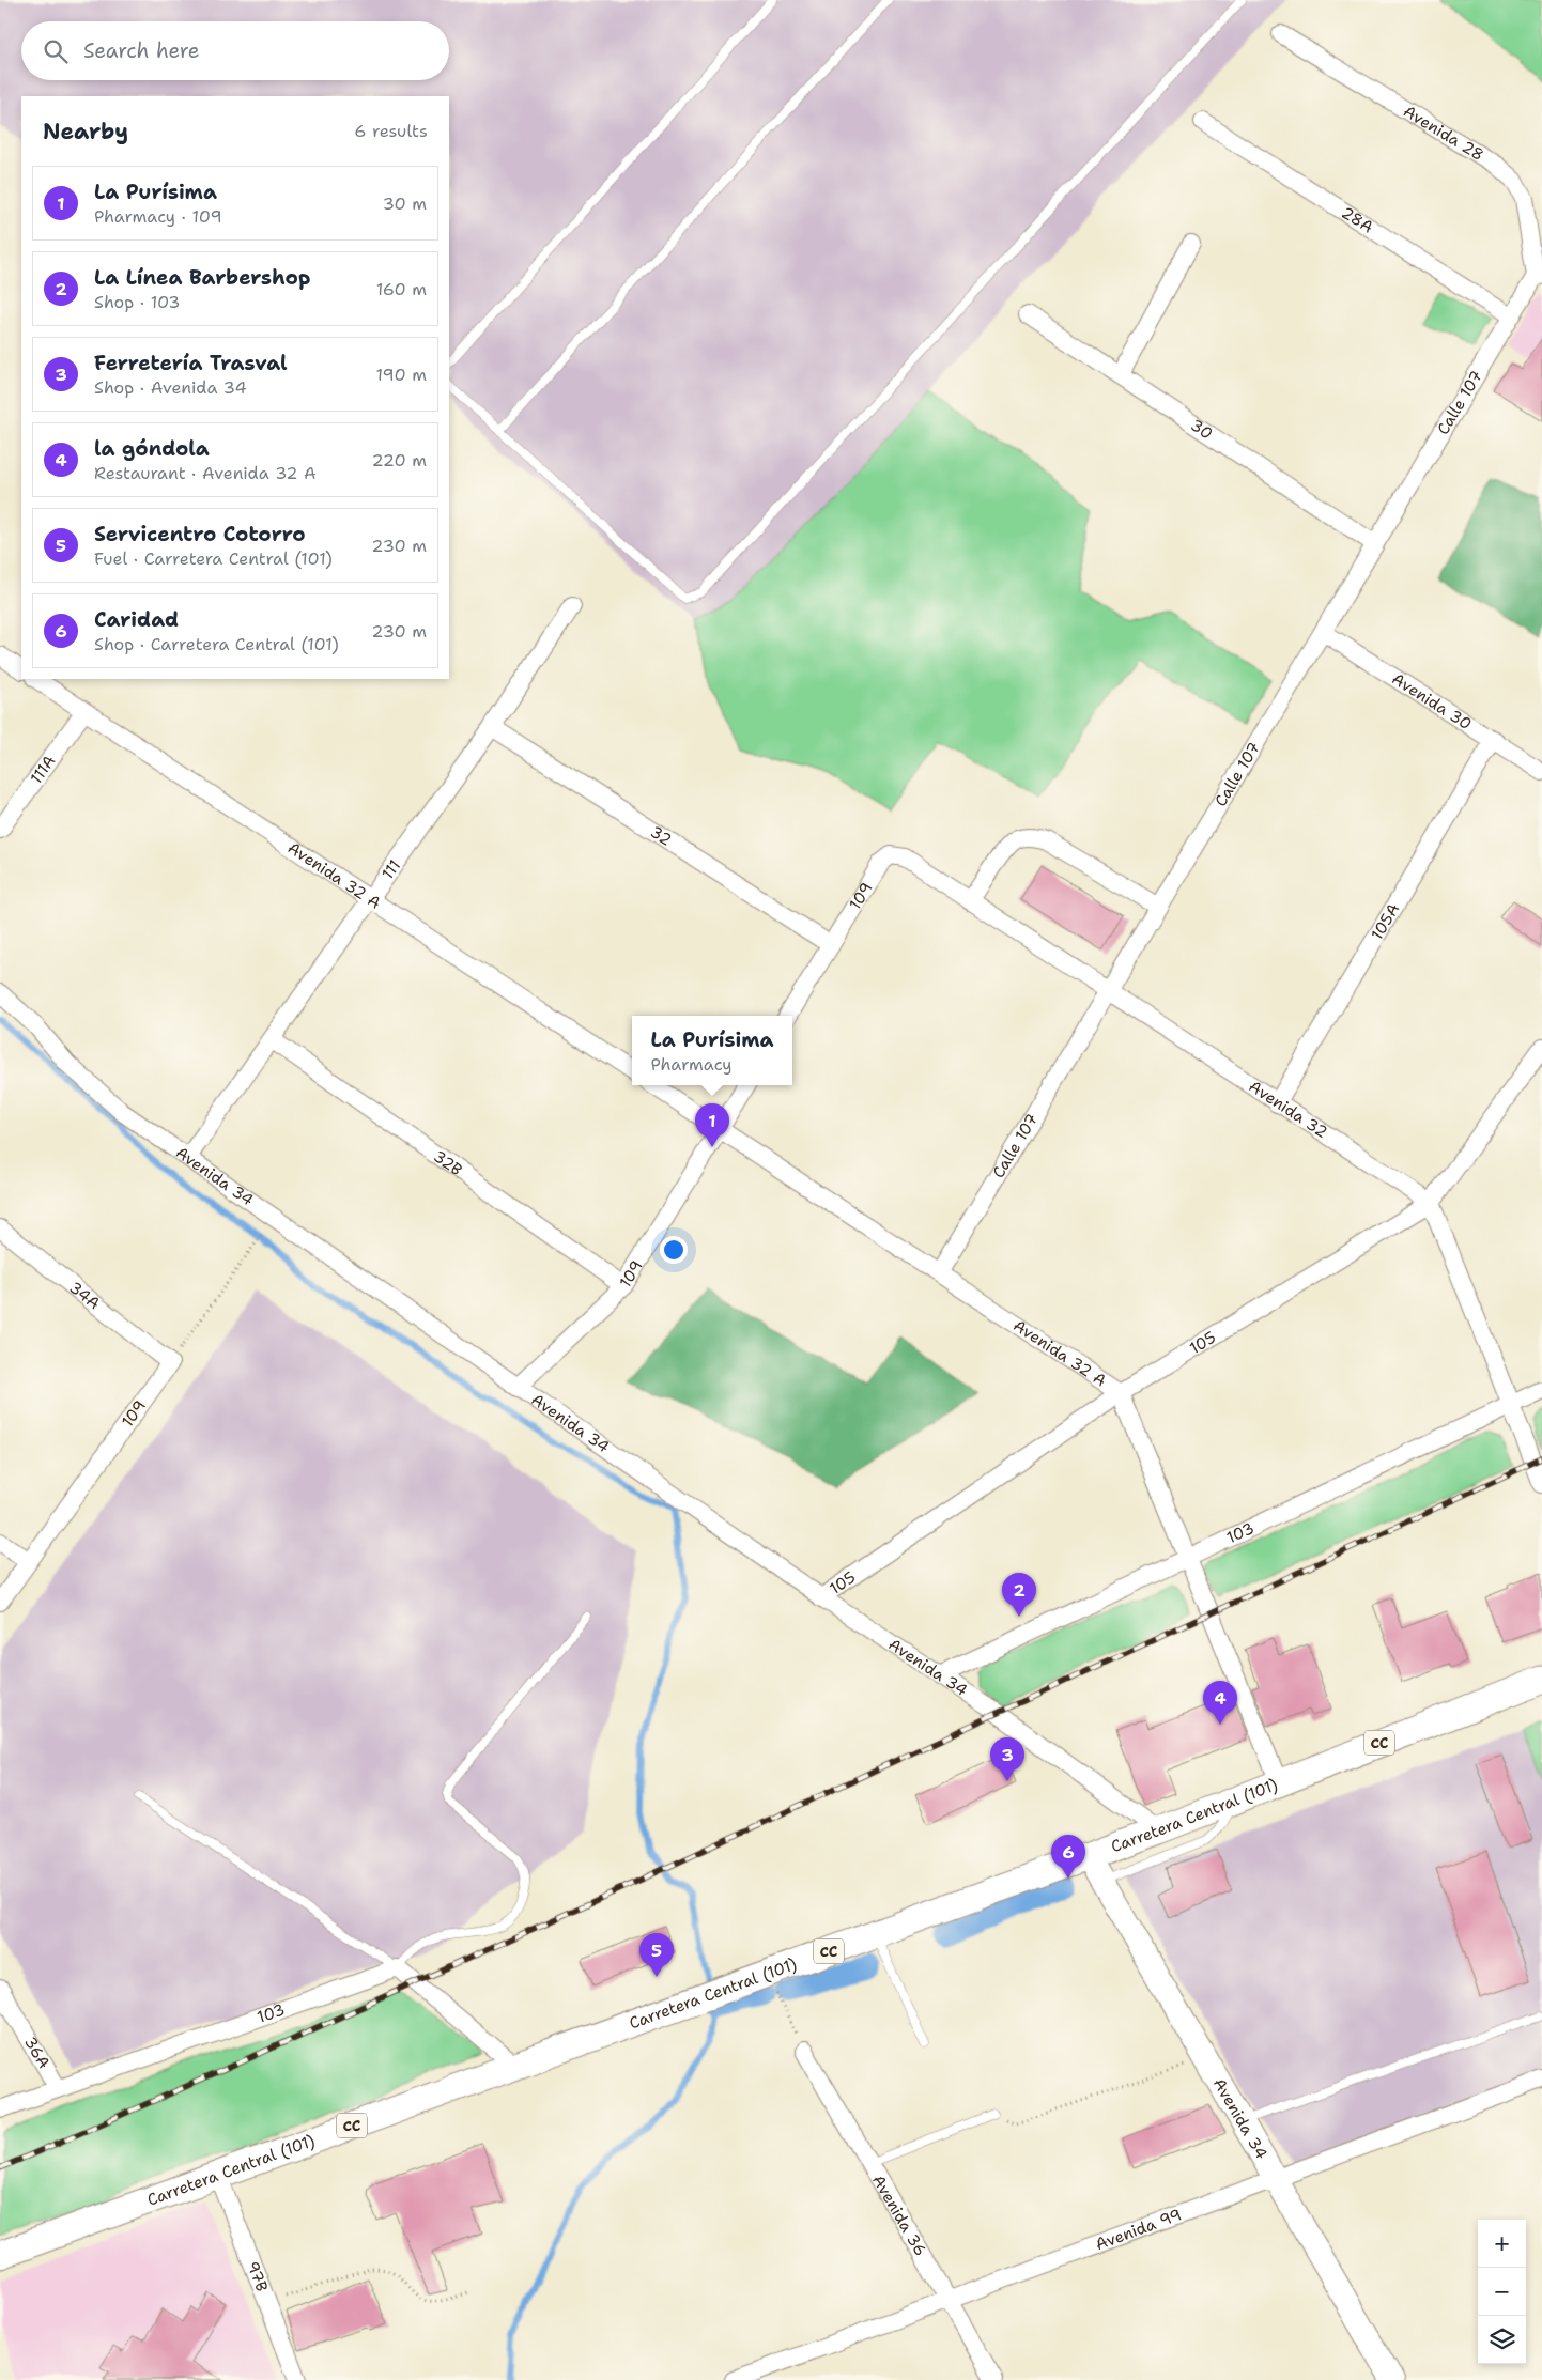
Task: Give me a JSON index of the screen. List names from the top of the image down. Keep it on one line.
{"streets":{"main road":["CC","Carretera Central (101)"],"street":["Avenida 28","28A","Calle 107","30","Avenida 30","111A","32","111","Avenida 32 A","109","105A","Avenida 32","32B","Avenida 34","34A","105","103","36A","Avenida 36","Avenida 99","97B"]},"crossings":[["Avenida 28","Calle 107"],["28A","Calle 107"],["Calle 107","30"],["Calle 107","Avenida 30"],["Calle 107","Avenida 32 A"],["Calle 107","Avenida 32"],["Avenida 30","105A"],["111A","Avenida 32 A"],["32","111"],["32","109"],["111","Avenida 32 A"],["111","32B"],["111","Avenida 34"],["Avenida 32 A","109"],["Avenida 32 A","105"],["Avenida 32 A","103"],["Avenida 32 A","Carretera Central (101)"],["109","Avenida 32"],["109","32B"],["109","Avenida 34"],["109","34A"],["105A","Avenida 32"],["Avenida 32","105"],["Avenida 34","105"],["Avenida 34","103"],["Avenida 34","Carretera Central (101)"],["Avenida 34","Avenida 99"],["103","36A"],["Carretera Central (101)","97B"],["Avenida 36","Avenida 99"]],"page":{"search":"Search here","heading":["Nearby","6 results"],"list":[{"mark":"1","name":"La Purísima","note":"Pharmacy · 109","value":"30 m"},{"mark":"2","name":"La Línea Barbershop","note":"Shop · 103","value":"160 m"},{"mark":"3","name":"Ferretería Trasval","note":"Shop · Avenida 34","value":"190 m"},{"mark":"4","name":"la góndola","note":"Restaurant · Avenida 32 A","value":"220 m"},{"mark":"5","name":"Servicentro Cotorro","note":"Fuel · Carretera Central (101)","value":"230 m"},{"mark":"6","name":"Caridad","note":"Shop · Carretera Central (101)","value":"230 m"}],"popup":["La Purísima","Pharmacy"],"pins":["1","2","4","3","6","5"],"map_buttons":["+","−"]}}
